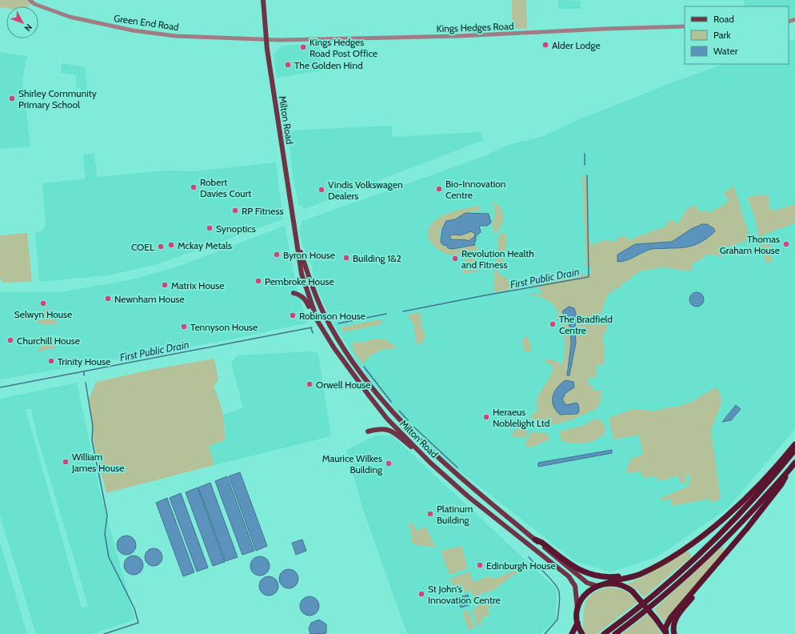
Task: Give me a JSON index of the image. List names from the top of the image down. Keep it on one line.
{"streets":{"main road":["Milton Road"],"street":["Green End Road","Kings Hedges Road"]},"crossings":[["Green End Road","Kings Hedges Road"],["Green End Road","Milton Road"],["Kings Hedges Road","Milton Road"]],"water":["First Public Drain"],"places":["Alder Lodge","Kings Hedges Road Post Office","The Golden Hind","Shirley Community Primary School","Robert Davies Court","Bio-Innovation Centre","Vindis Volkswagen Dealers","RP Fitness","Synoptics","Thomas Graham House","Mckay Metals","COEL","Byron House","Building 1&2","Revolution Health and Fitness","Pembroke House","Matrix House","Newnham House","Selwyn House","Robinson House","The Bradfield Centre","Tennyson House","Churchill House","Trinity House","Orwell House","Heraeus Noblelight Ltd","William James House","Maurice Wilkes Building","Platinum Building","Edinburgh House","St John's Innovation Centre"],"legend":["Road","Park","Water"],"north":"bottom right"}
